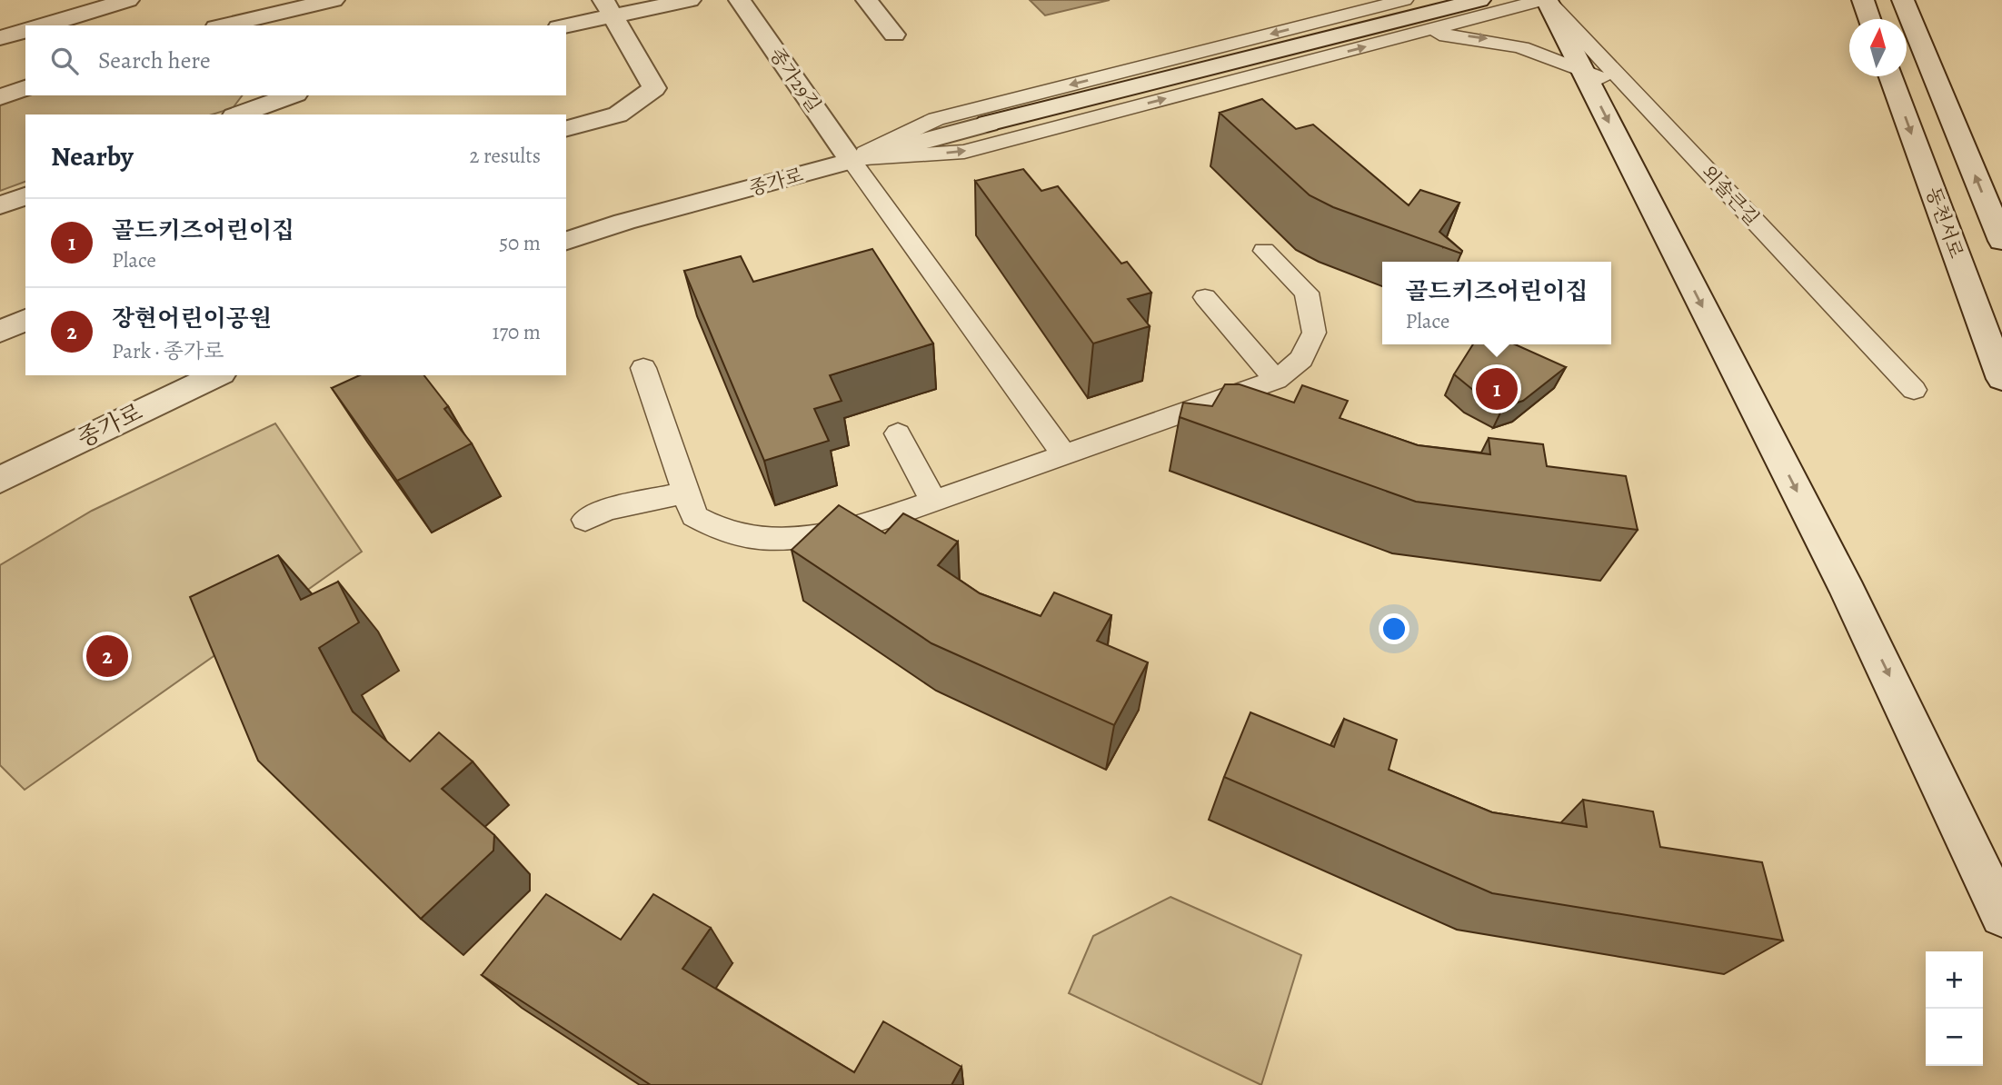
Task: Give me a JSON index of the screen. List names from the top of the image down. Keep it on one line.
{"streets":{"main road":["종가29길","종가로","동천서로"],"lane":["외솔큰길"]},"crossings":[["종가29길","종가로"]],"north":"top","page":{"search":"Search here","heading":["Nearby","2 results"],"list":[{"mark":"1","name":"골드키즈어린이집","note":"Place","value":"50 m"},{"mark":"2","name":"장현어린이공원","note":"Park · 종가로","value":"170 m"}],"popup":["골드키즈어린이집","Place"],"pins":["1","2"],"map_buttons":["+","−"]}}
